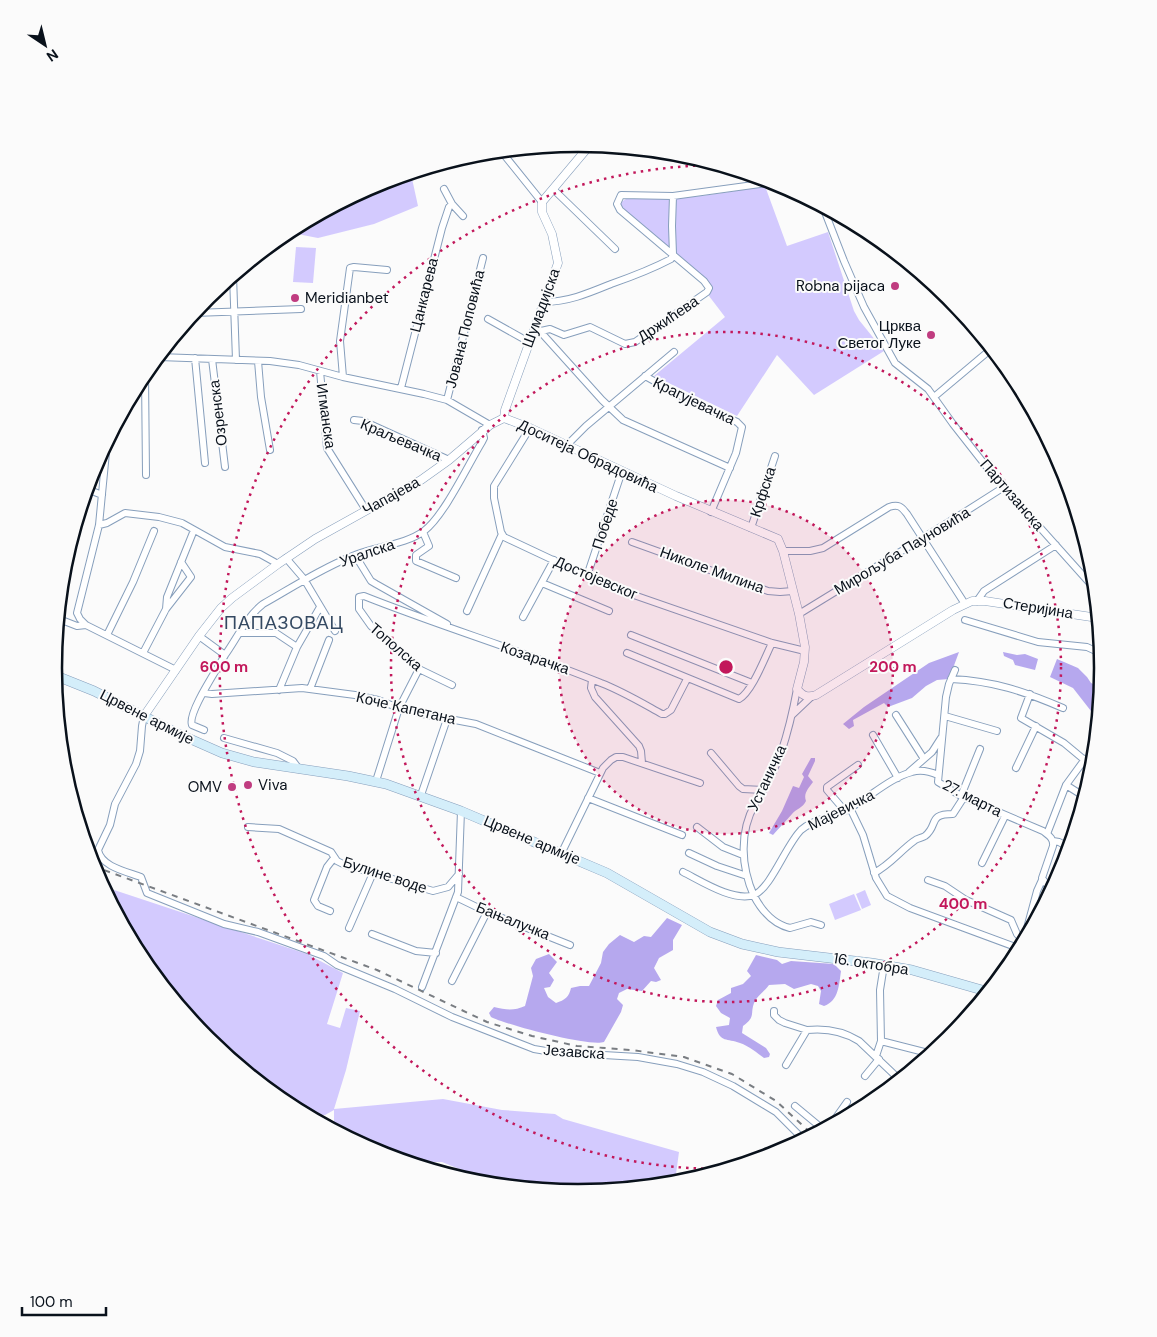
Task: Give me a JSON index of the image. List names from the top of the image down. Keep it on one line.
{"streets":{"main road":["Црвене армије","16. октобра"],"street":["Цанкарева","Шумадијска","Држићева","Јована Поповића","Крагујевачка","Озренска","Игманска","Краљевачка","Доситеја Обрадовића","Крфска","Партизанска","Чапајева","Победе","Мирољуба Пауновића","Уралска","Николе Милина","Достојевског","Стеријина","Тополска","Козарачка","Коче Капетана","Устаничка","27. марта","Мајевичка","Булине воде","Бањалучка","Језавска"]},"crossings":[["Шумадијска","Држићева"],["Шумадијска","Доситеја Обрадовића"],["Крагујевачка","Доситеја Обрадовића"],["Игманска","Чапајева"],["Краљевачка","Чапајева"],["Доситеја Обрадовића","Крфска"],["Доситеја Обрадовића","Чапајева"],["Доситеја Обрадовића","Победе"],["Доситеја Обрадовића","Устаничка"],["Партизанска","Мирољуба Пауновића"],["Чапајева","Уралска"],["Чапајева","Црвене армије"],["Чапајева","Језавска"],["Победе","Достојевског"],["Мирољуба Пауновића","Устаничка"],["Уралска","Коче Капетана"],["Николе Милина","Устаничка"],["Достојевског","Устаничка"],["Тополска","Козарачка"],["Црвене армије","16. октобра"],["Црвене армије","Језавска"],["Устаничка","Мајевичка"]],"districts":["ПАПАЗОВАЦ"],"places":["Robna pijaca","Meridianbet","Црква Светог Луке","Viva","OMV"],"scale_bar":"100 m","north":"bottom right","rings":["600 m","200 m","400 m"]}
